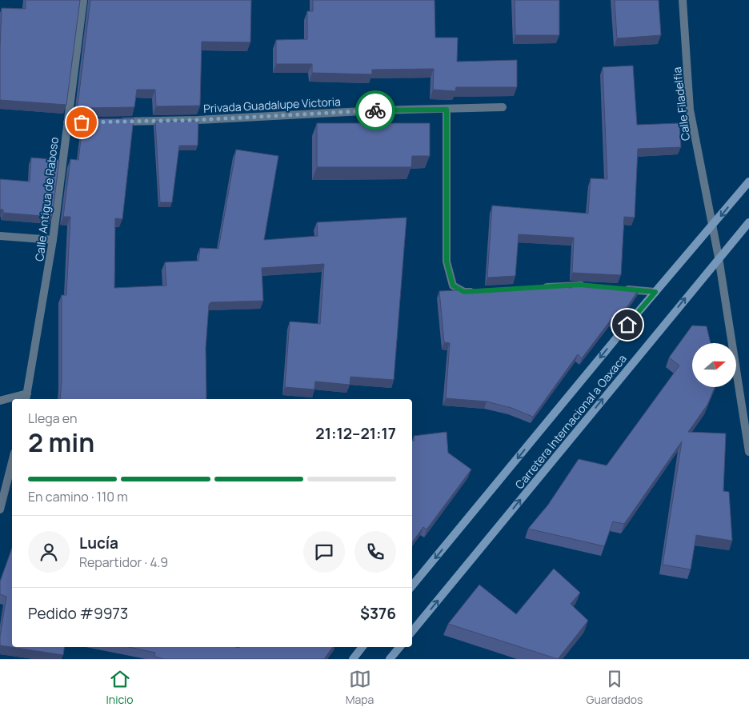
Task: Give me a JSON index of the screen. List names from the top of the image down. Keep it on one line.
{"streets":{"street":["Calle Filadelfia","Privada Guadalupe Victoria","Calle Antigua de Raboso","Carretera Internacional a Oaxaca"]},"crossings":[["Calle Filadelfia","Carretera Internacional a Oaxaca"]],"north":"right","page":{"heading":["2 min","Llega en","21:12–21:17"],"panel":["Lucía","Repartidor · 4.9","Pedido #9973","$376"],"bar":"En camino · 110 m","tabs":["Inicio","Mapa","Guardados"]}}
